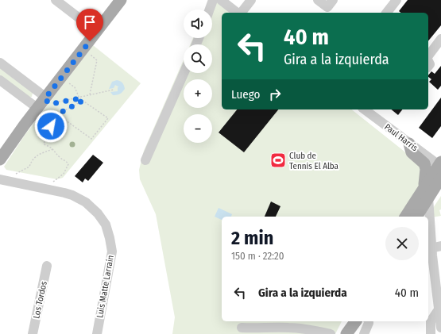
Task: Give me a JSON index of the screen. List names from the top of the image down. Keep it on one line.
{"streets":{"street":["Paul Harris","Luis Matte Larraín","Los Tordos"]},"places":{"sports":["Club de Tennis El Alba"]},"page":{"map_buttons":["+","−"],"turn":["40 m","Gira a la izquierda"],"then":"Luego","heading":["2 min","150 m · 22:20"],"list":[{"name":"Gira a la izquierda","value":"40 m"}]}}
